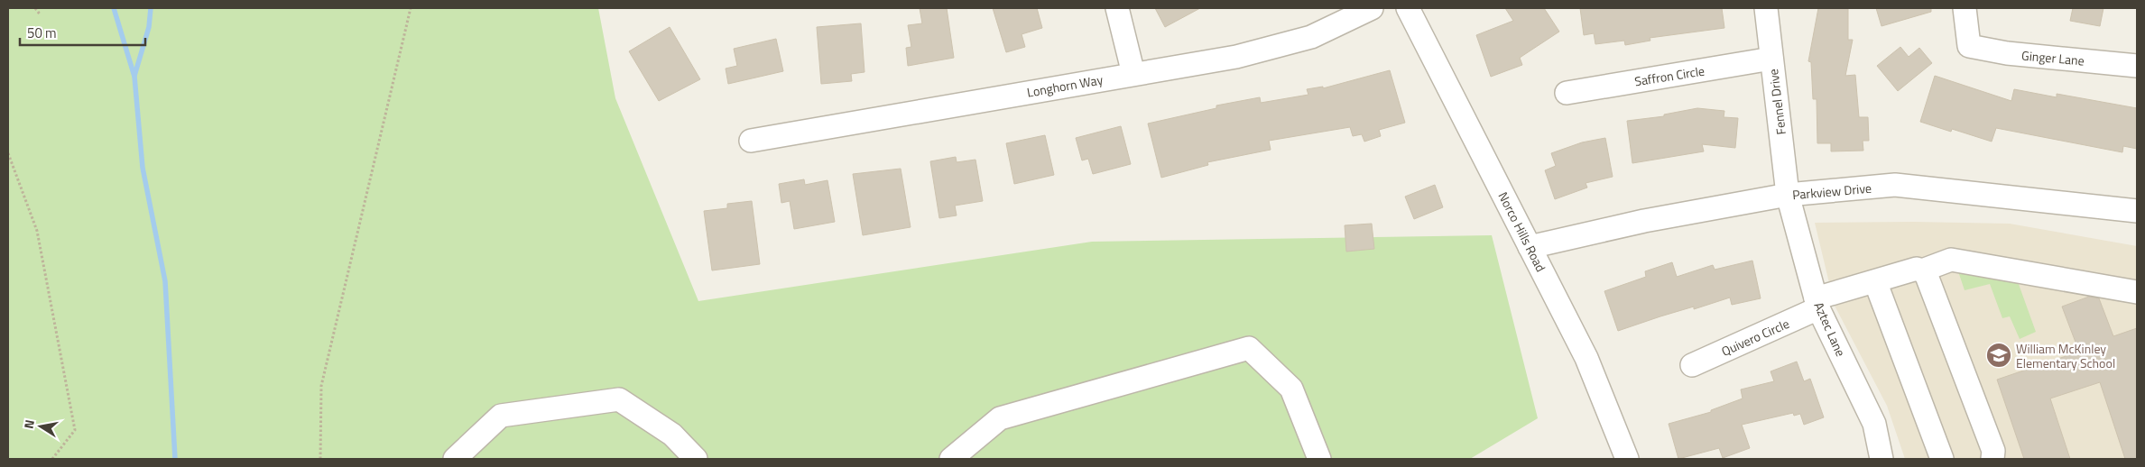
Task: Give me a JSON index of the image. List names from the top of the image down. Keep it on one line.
{"streets":{"street":["Ginger Lane","Saffron Circle","Longhorn Way","Fennel Drive","Parkview Drive","Norco Hills Road","Aztec Lane","Quivero Circle"]},"crossings":[["Saffron Circle","Fennel Drive"],["Fennel Drive","Parkview Drive"],["Fennel Drive","Aztec Lane"],["Parkview Drive","Norco Hills Road"],["Parkview Drive","Aztec Lane"],["Aztec Lane","Quivero Circle"]],"places":{"school or university":["William McKinley Elementary School"]},"scale_bar":"50 m","north":"left"}
